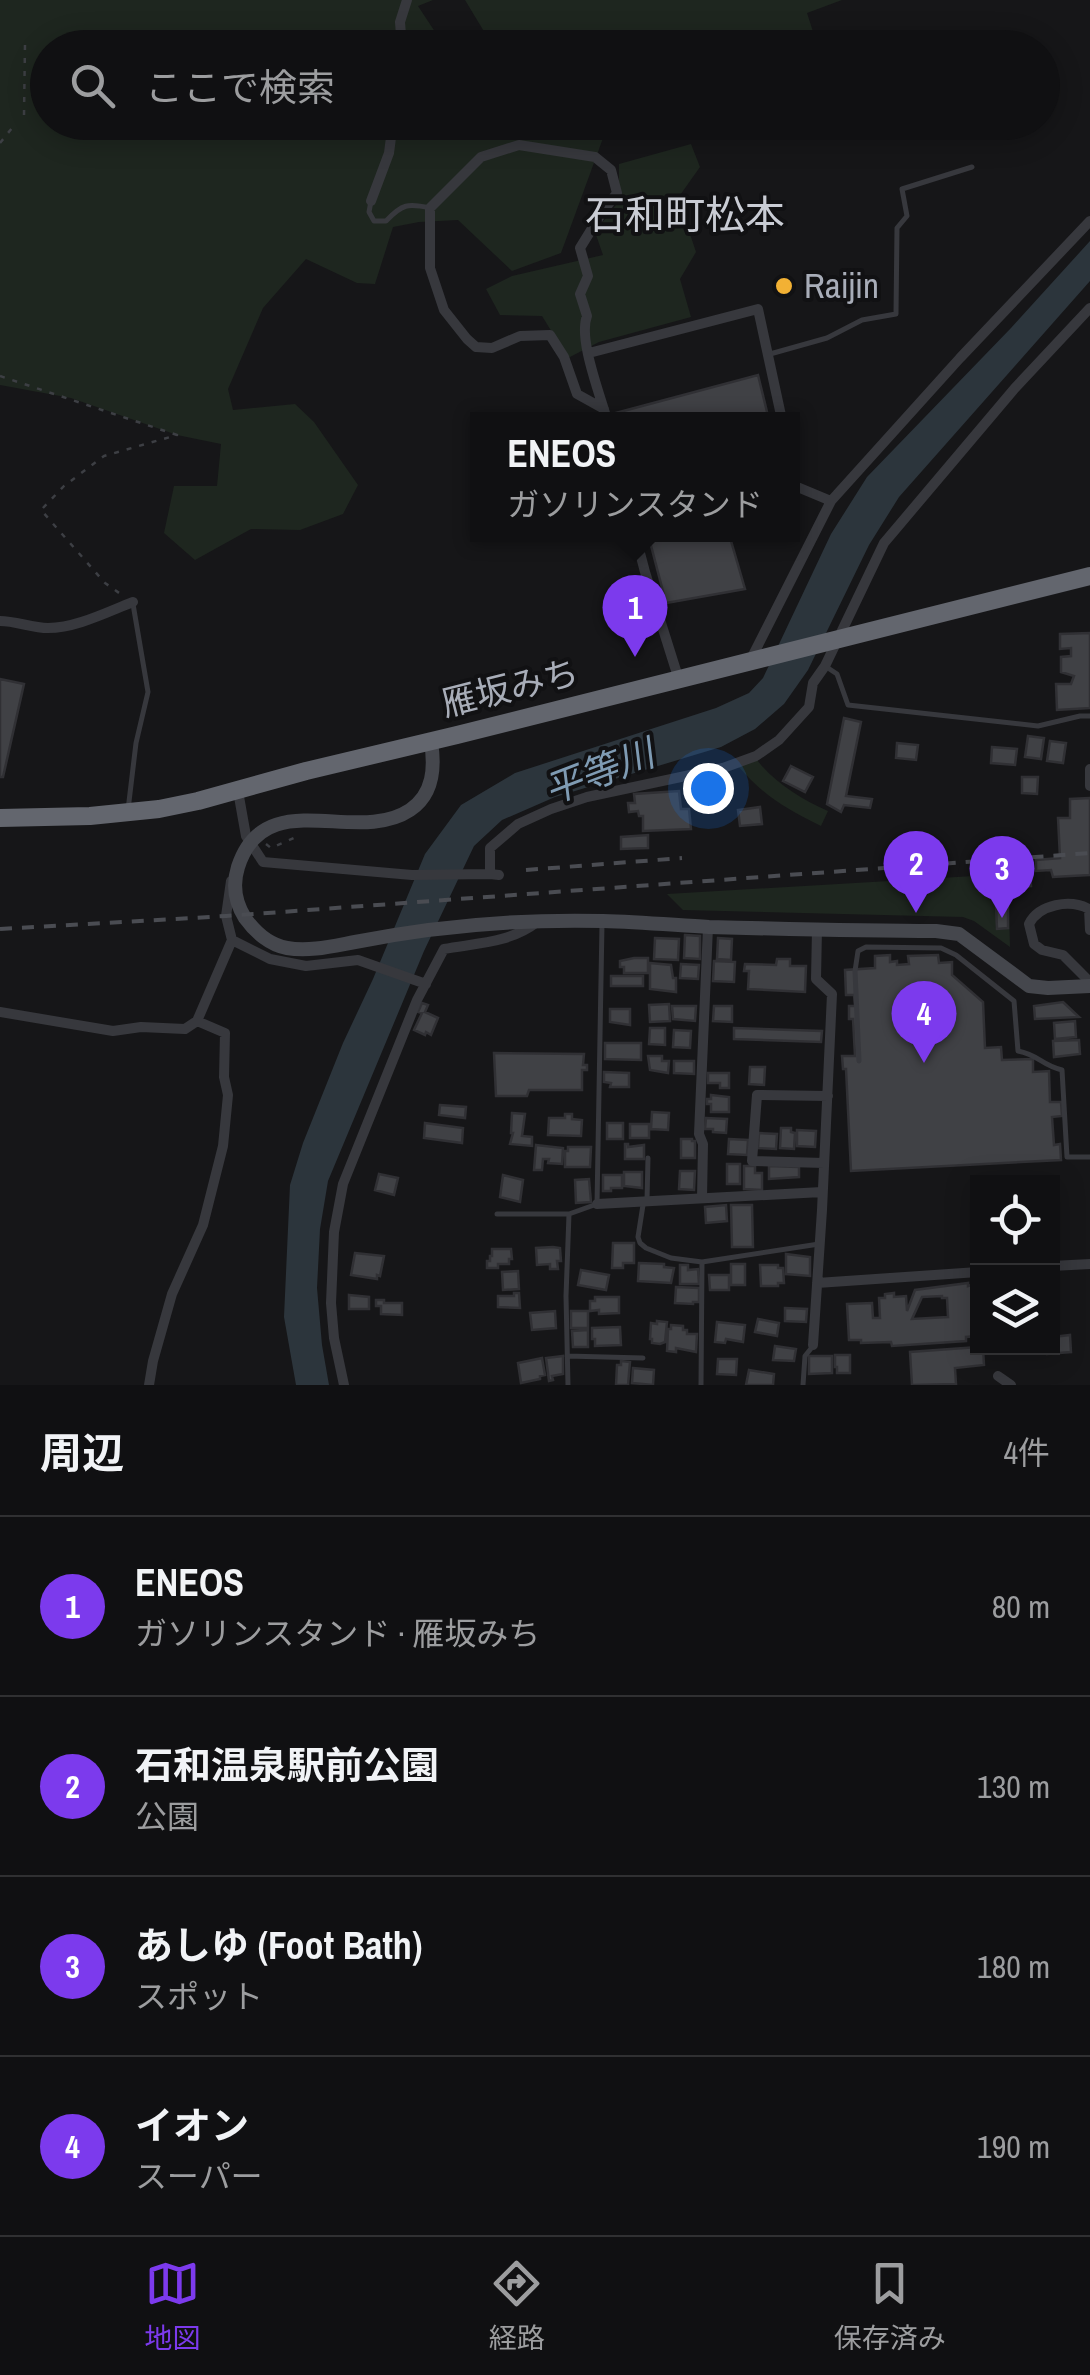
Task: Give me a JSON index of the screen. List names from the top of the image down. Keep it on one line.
{"streets":{"highway":["雁坂みち"]},"districts":["石和町松本"],"water":["平等川"],"places":["Raijin"],"page":{"search":"ここで検索","popup":["ENEOS","ガソリンスタンド"],"pins":["1","2","3","4"],"heading":["周辺","4件"],"list":[{"mark":"1","name":"ENEOS","note":"ガソリンスタンド · 雁坂みち","value":"80 m"},{"mark":"2","name":"石和温泉駅前公園","note":"公園","value":"130 m"},{"mark":"3","name":"あしゆ (Foot Bath)","note":"スポット","value":"180 m"},{"mark":"4","name":"イオン","note":"スーパー","value":"190 m"}],"nav":["地図","経路","保存済み"]}}
